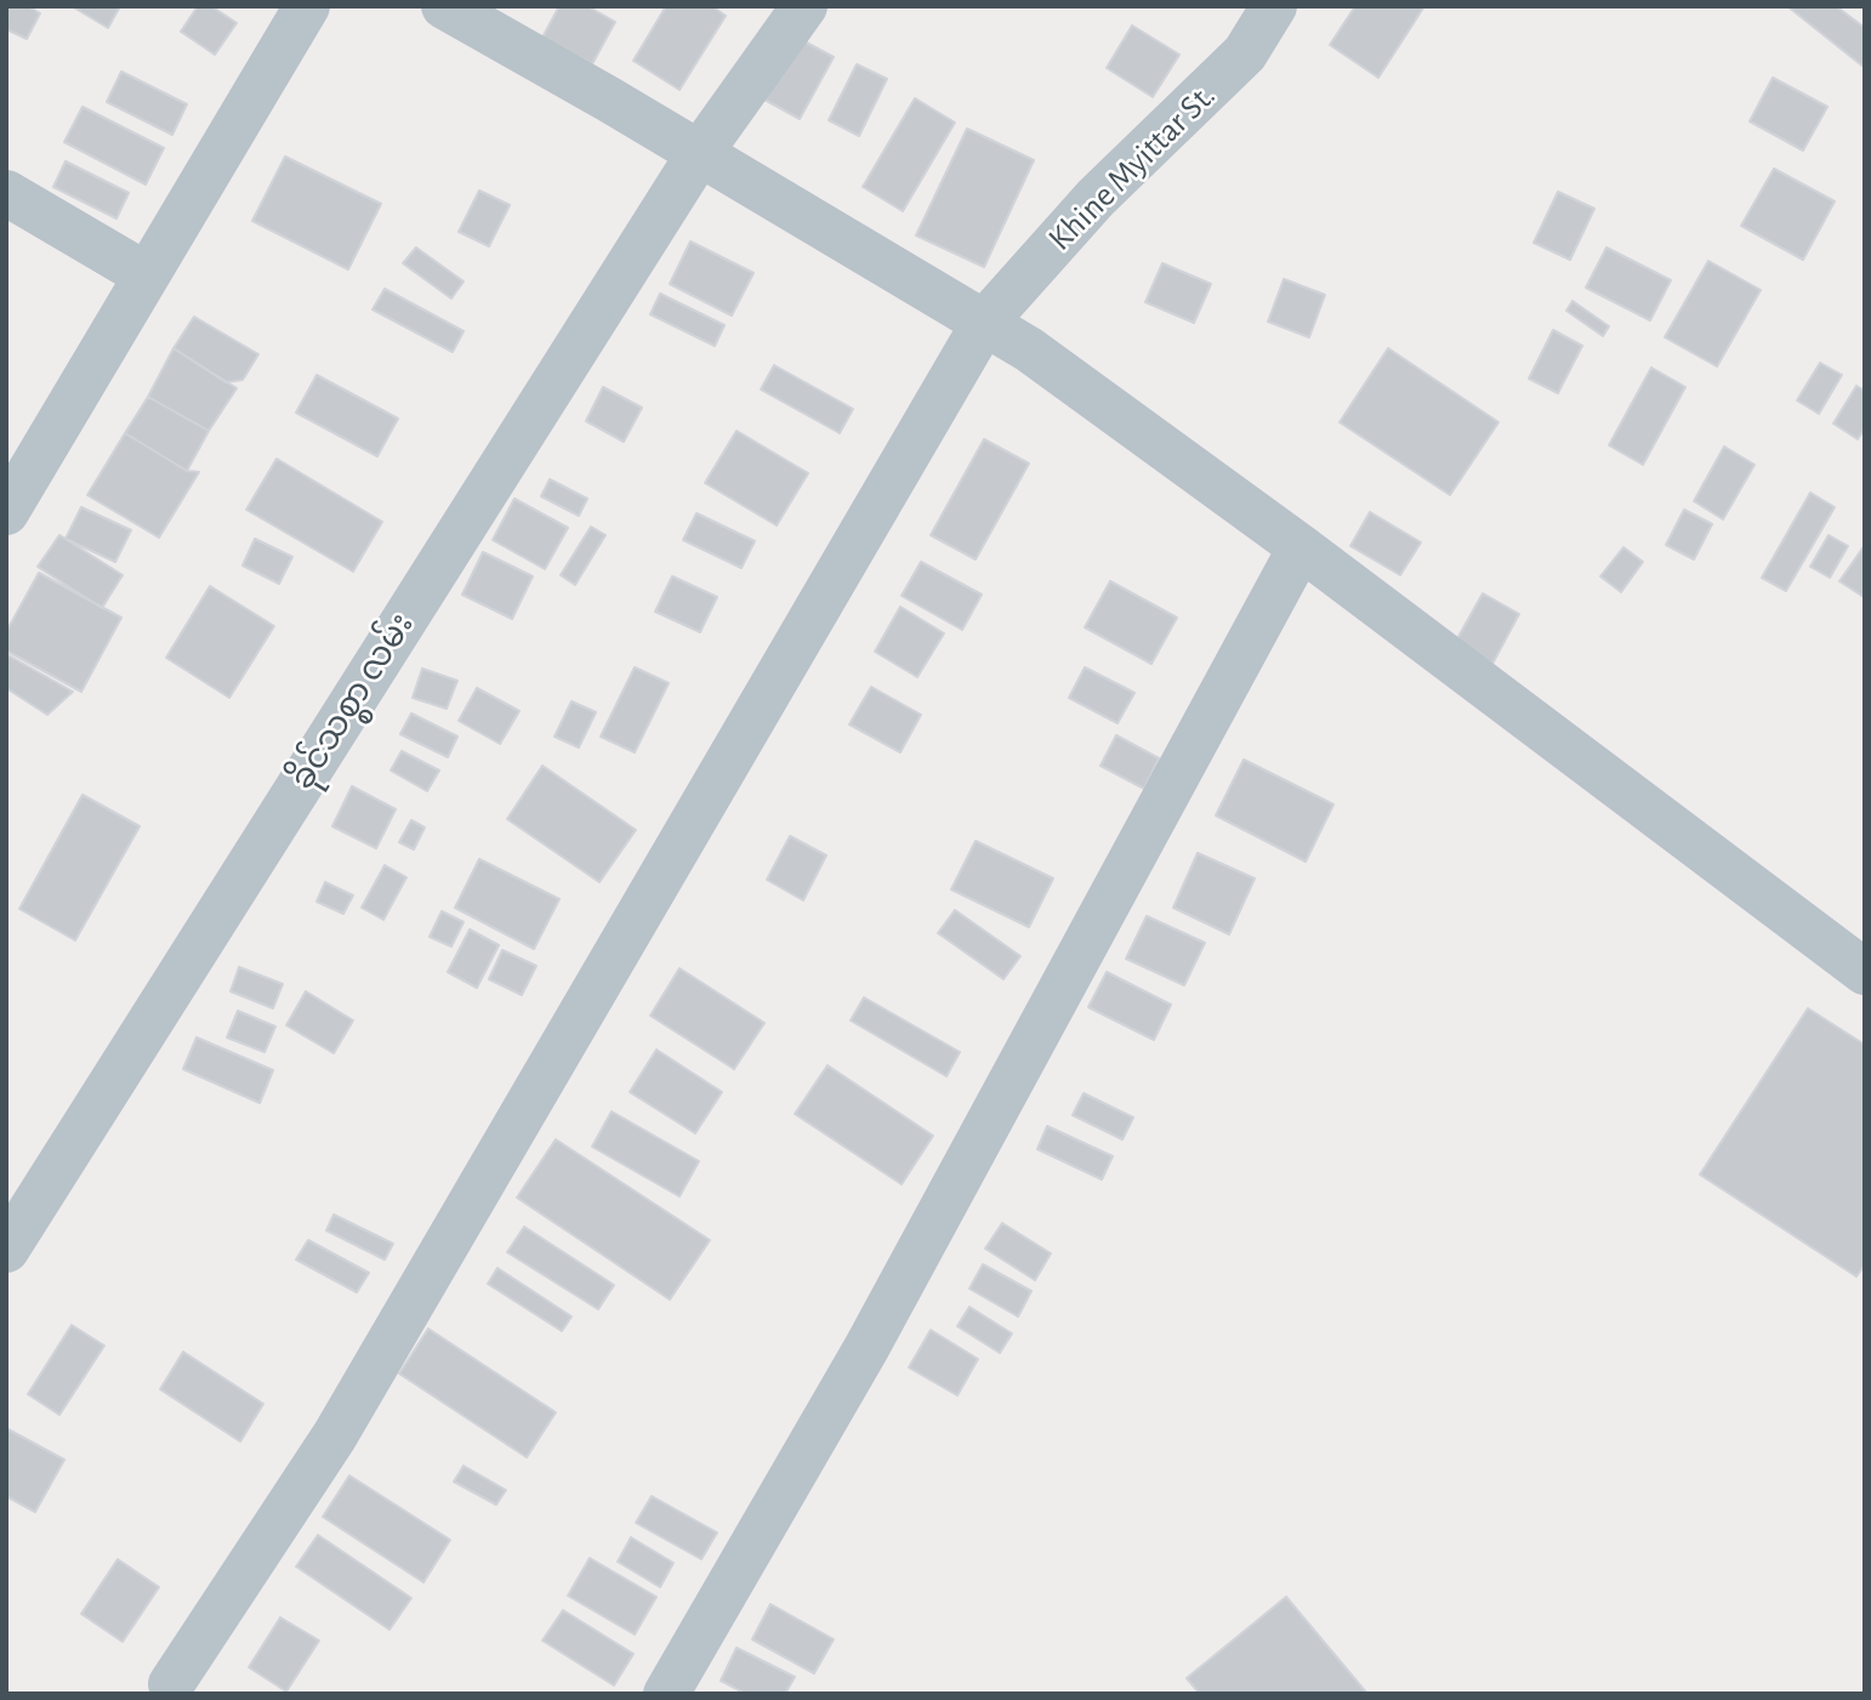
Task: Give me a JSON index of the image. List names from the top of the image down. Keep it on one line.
{"streets":{"street":["Khine Myittar St.","ခိုင်သစ္စာ လမ်း"]}}
